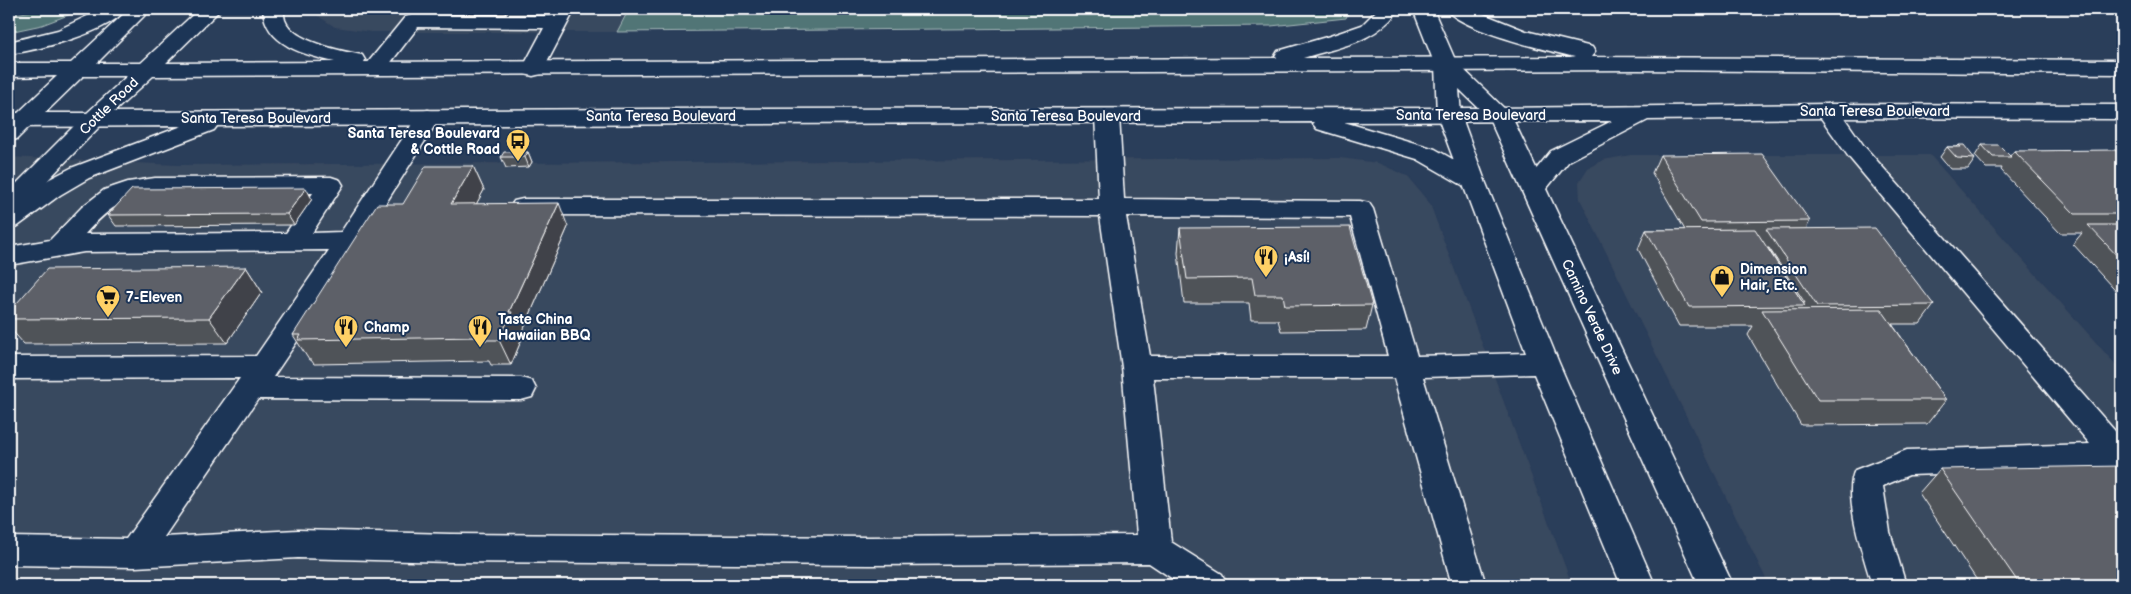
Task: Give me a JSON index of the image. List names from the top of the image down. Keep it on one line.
{"streets":{"main road":["Cottle Road","Santa Teresa Boulevard","Camino Verde Drive"]},"crossings":[["Cottle Road","Santa Teresa Boulevard"],["Santa Teresa Boulevard","Camino Verde Drive"]],"places":{"bus stop":["Santa Teresa Boulevard & Cottle Road"],"restaurant":["¡Así!","Champ","Taste China Hawaiian BBQ"],"shop":["Dimension Hair, Etc."],"supermarket":["7-Eleven"]}}
